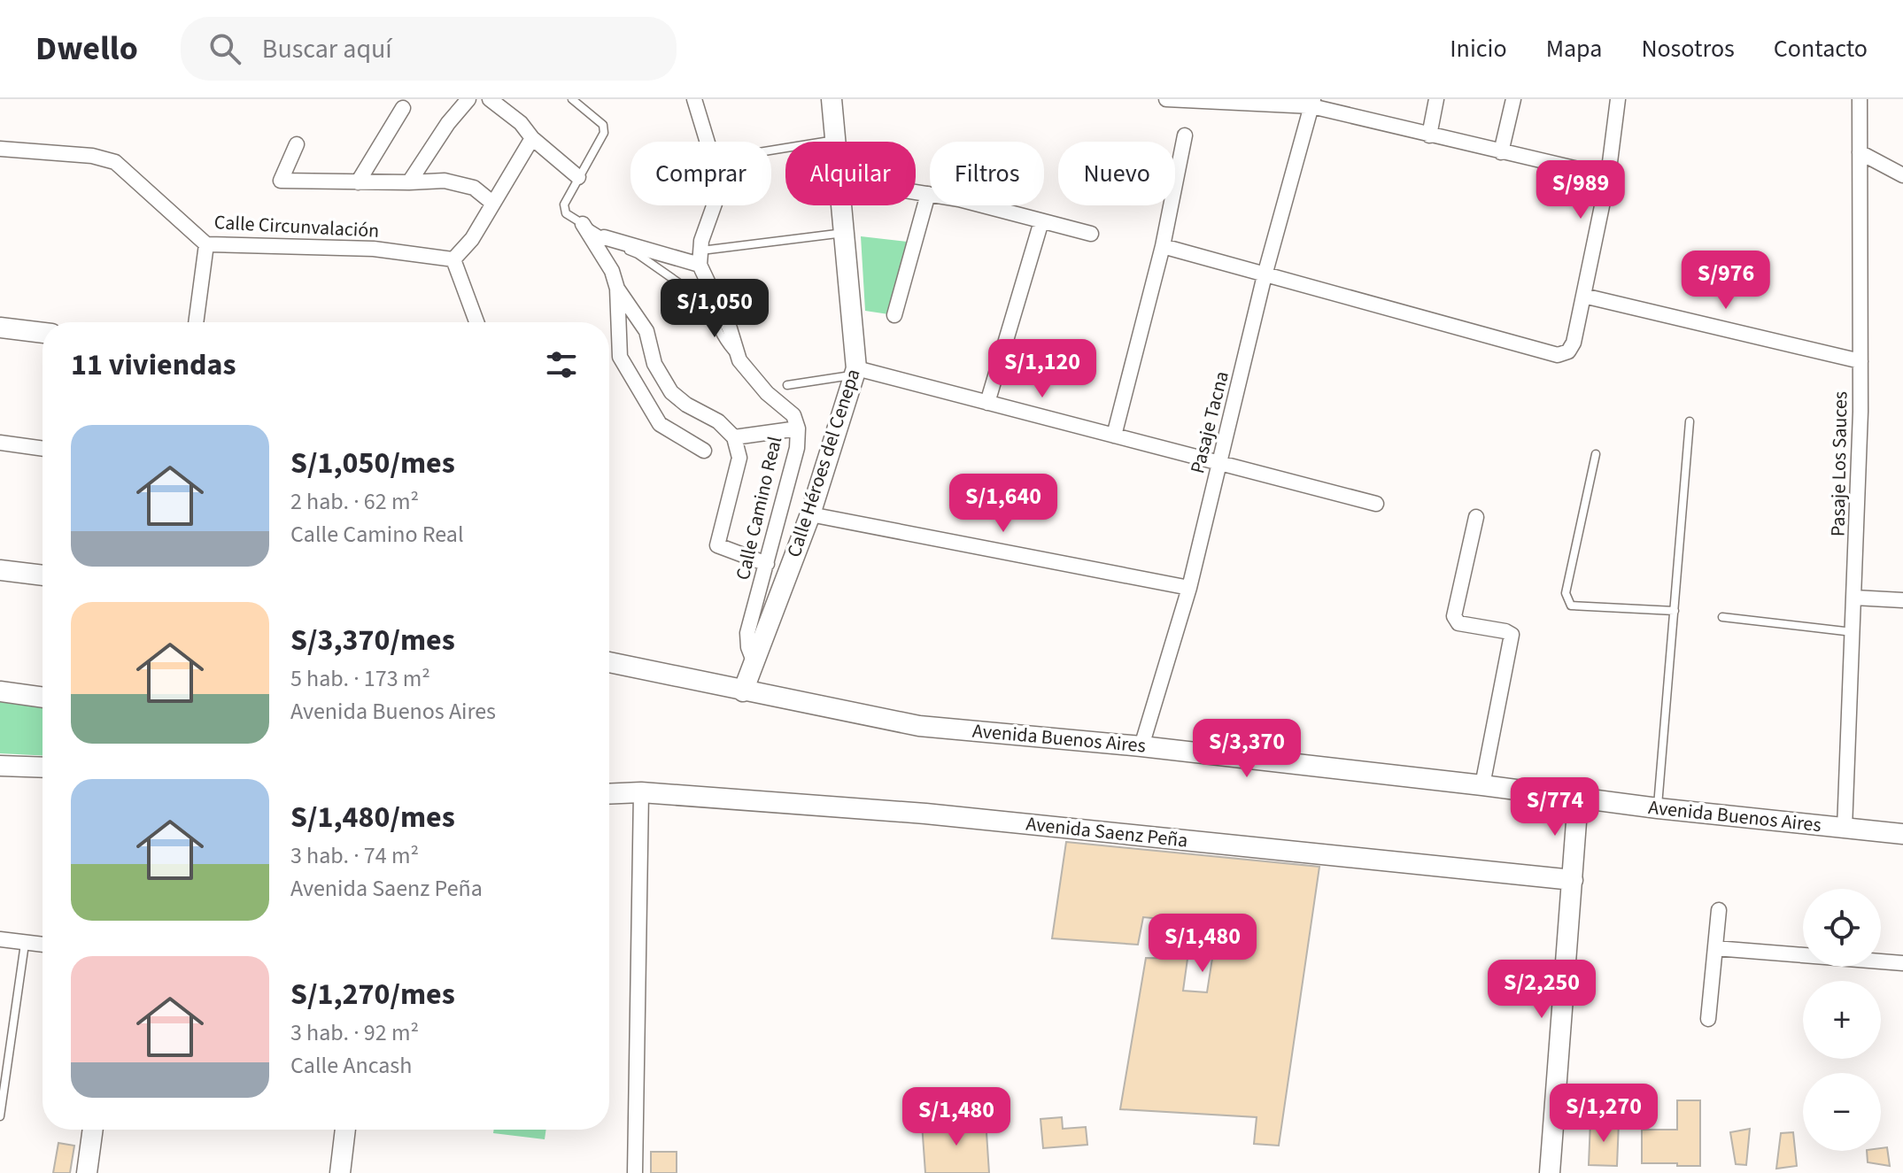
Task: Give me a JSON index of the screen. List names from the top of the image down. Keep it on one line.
{"streets":{"main road":["Calle Héroes del Cenepa","Avenida Buenos Aires","Avenida Saenz Peña"],"street":["Calle Circunvalación","Pasaje Tacna","Pasaje Los Sauces","Calle Camino Real"]},"crossings":[["Pasaje Tacna","Avenida Buenos Aires"],["Calle Héroes del Cenepa","Calle Camino Real"],["Calle Héroes del Cenepa","Avenida Buenos Aires"],["Pasaje Los Sauces","Avenida Buenos Aires"]],"page":{"header":"Dwello","search":"Buscar aquí","nav":["Inicio","Mapa","Nosotros","Contacto"],"chip":["Comprar","Alquilar","Filtros","Nuevo"],"price":["S/989","S/976","S/1,050","S/1,120","S/1,640","S/3,370","S/774","S/1,480","S/2,250","S/1,270","S/1,480"],"heading":"11 viviendas","list":[{"name":"S/1,050/mes","note":"2 hab. · 62 m² · Calle Camino Real"},{"name":"S/3,370/mes","note":"5 hab. · 173 m² · Avenida Buenos Aires"},{"name":"S/1,480/mes","note":"3 hab. · 74 m² · Avenida Saenz Peña"},{"name":"S/1,270/mes","note":"3 hab. · 92 m² · Calle Ancash"}],"map_buttons":["+","−"]}}
